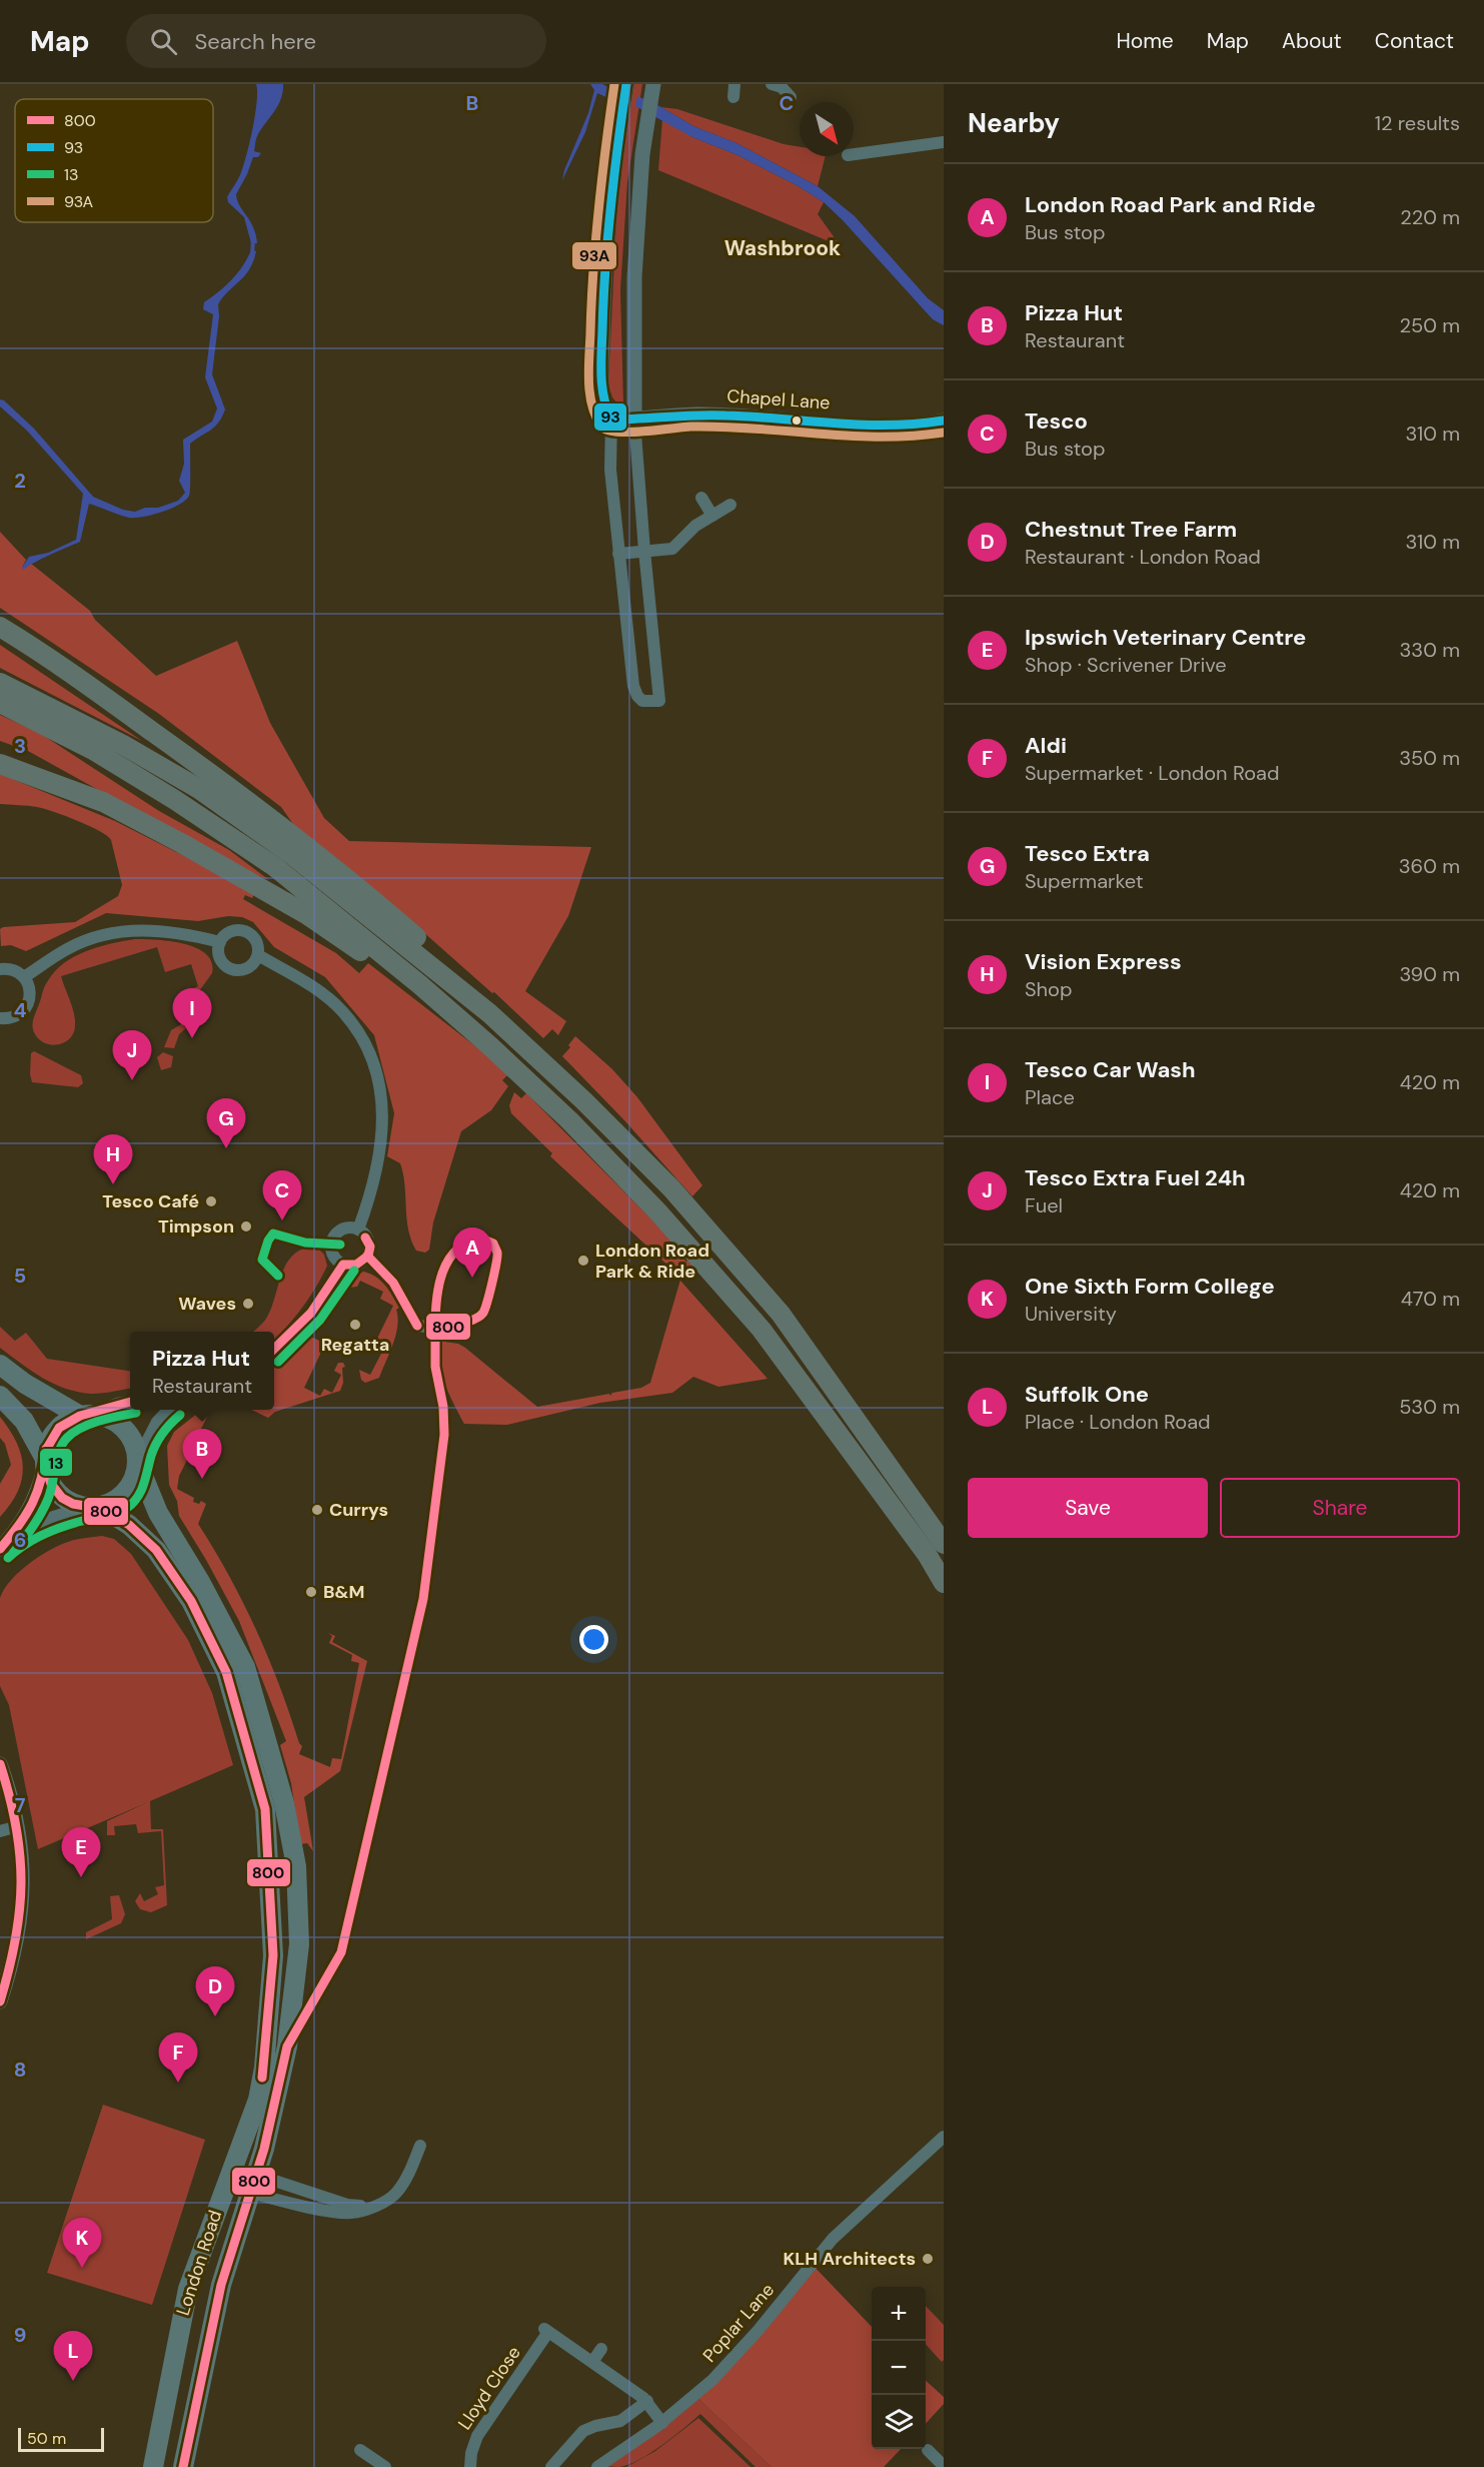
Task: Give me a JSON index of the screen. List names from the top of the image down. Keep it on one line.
{"streets":{"main road":["London Road"],"street":["Chapel Lane","Poplar Lane","Lloyd Close"]},"districts":["Washbrook"],"places":["Tesco Café","Timpson","London Road Park & Ride","Waves","Regatta","Currys","B&M","KLH Architects"],"lines":["transit line 93","transit line 93A","transit line 13","transit line 800"],"legend":["800","93","13","93A"],"scale_bar":"50 m","north":"bottom right","page":{"header":"Map","search":"Search here","nav":["Home","Map","About","Contact"],"heading":["Nearby","12 results"],"list":[{"mark":"A","name":"London Road Park and Ride","note":"Bus stop","value":"220 m"},{"mark":"B","name":"Pizza Hut","note":"Restaurant","value":"250 m"},{"mark":"C","name":"Tesco","note":"Bus stop","value":"310 m"},{"mark":"D","name":"Chestnut Tree Farm","note":"Restaurant · London Road","value":"310 m"},{"mark":"E","name":"Ipswich Veterinary Centre","note":"Shop · Scrivener Drive","value":"330 m"},{"mark":"F","name":"Aldi","note":"Supermarket · London Road","value":"350 m"},{"mark":"G","name":"Tesco Extra","note":"Supermarket","value":"360 m"},{"mark":"H","name":"Vision Express","note":"Shop","value":"390 m"},{"mark":"I","name":"Tesco Car Wash","note":"Place","value":"420 m"},{"mark":"J","name":"Tesco Extra Fuel 24h","note":"Fuel","value":"420 m"},{"mark":"K","name":"One Sixth Form College","note":"University","value":"470 m"},{"mark":"L","name":"Suffolk One","note":"Place · London Road","value":"530 m"}],"pins":["I","J","G","H","C","A","B","E","D","F","K","L"],"popup":["Pizza Hut","Restaurant"],"buttons":["Save","Share"],"map_buttons":["+","−"],"scale":"50 m"},"grid":{"columns":["B","C"],"rows":["2","3","4","5","6","7","8","9"]}}
